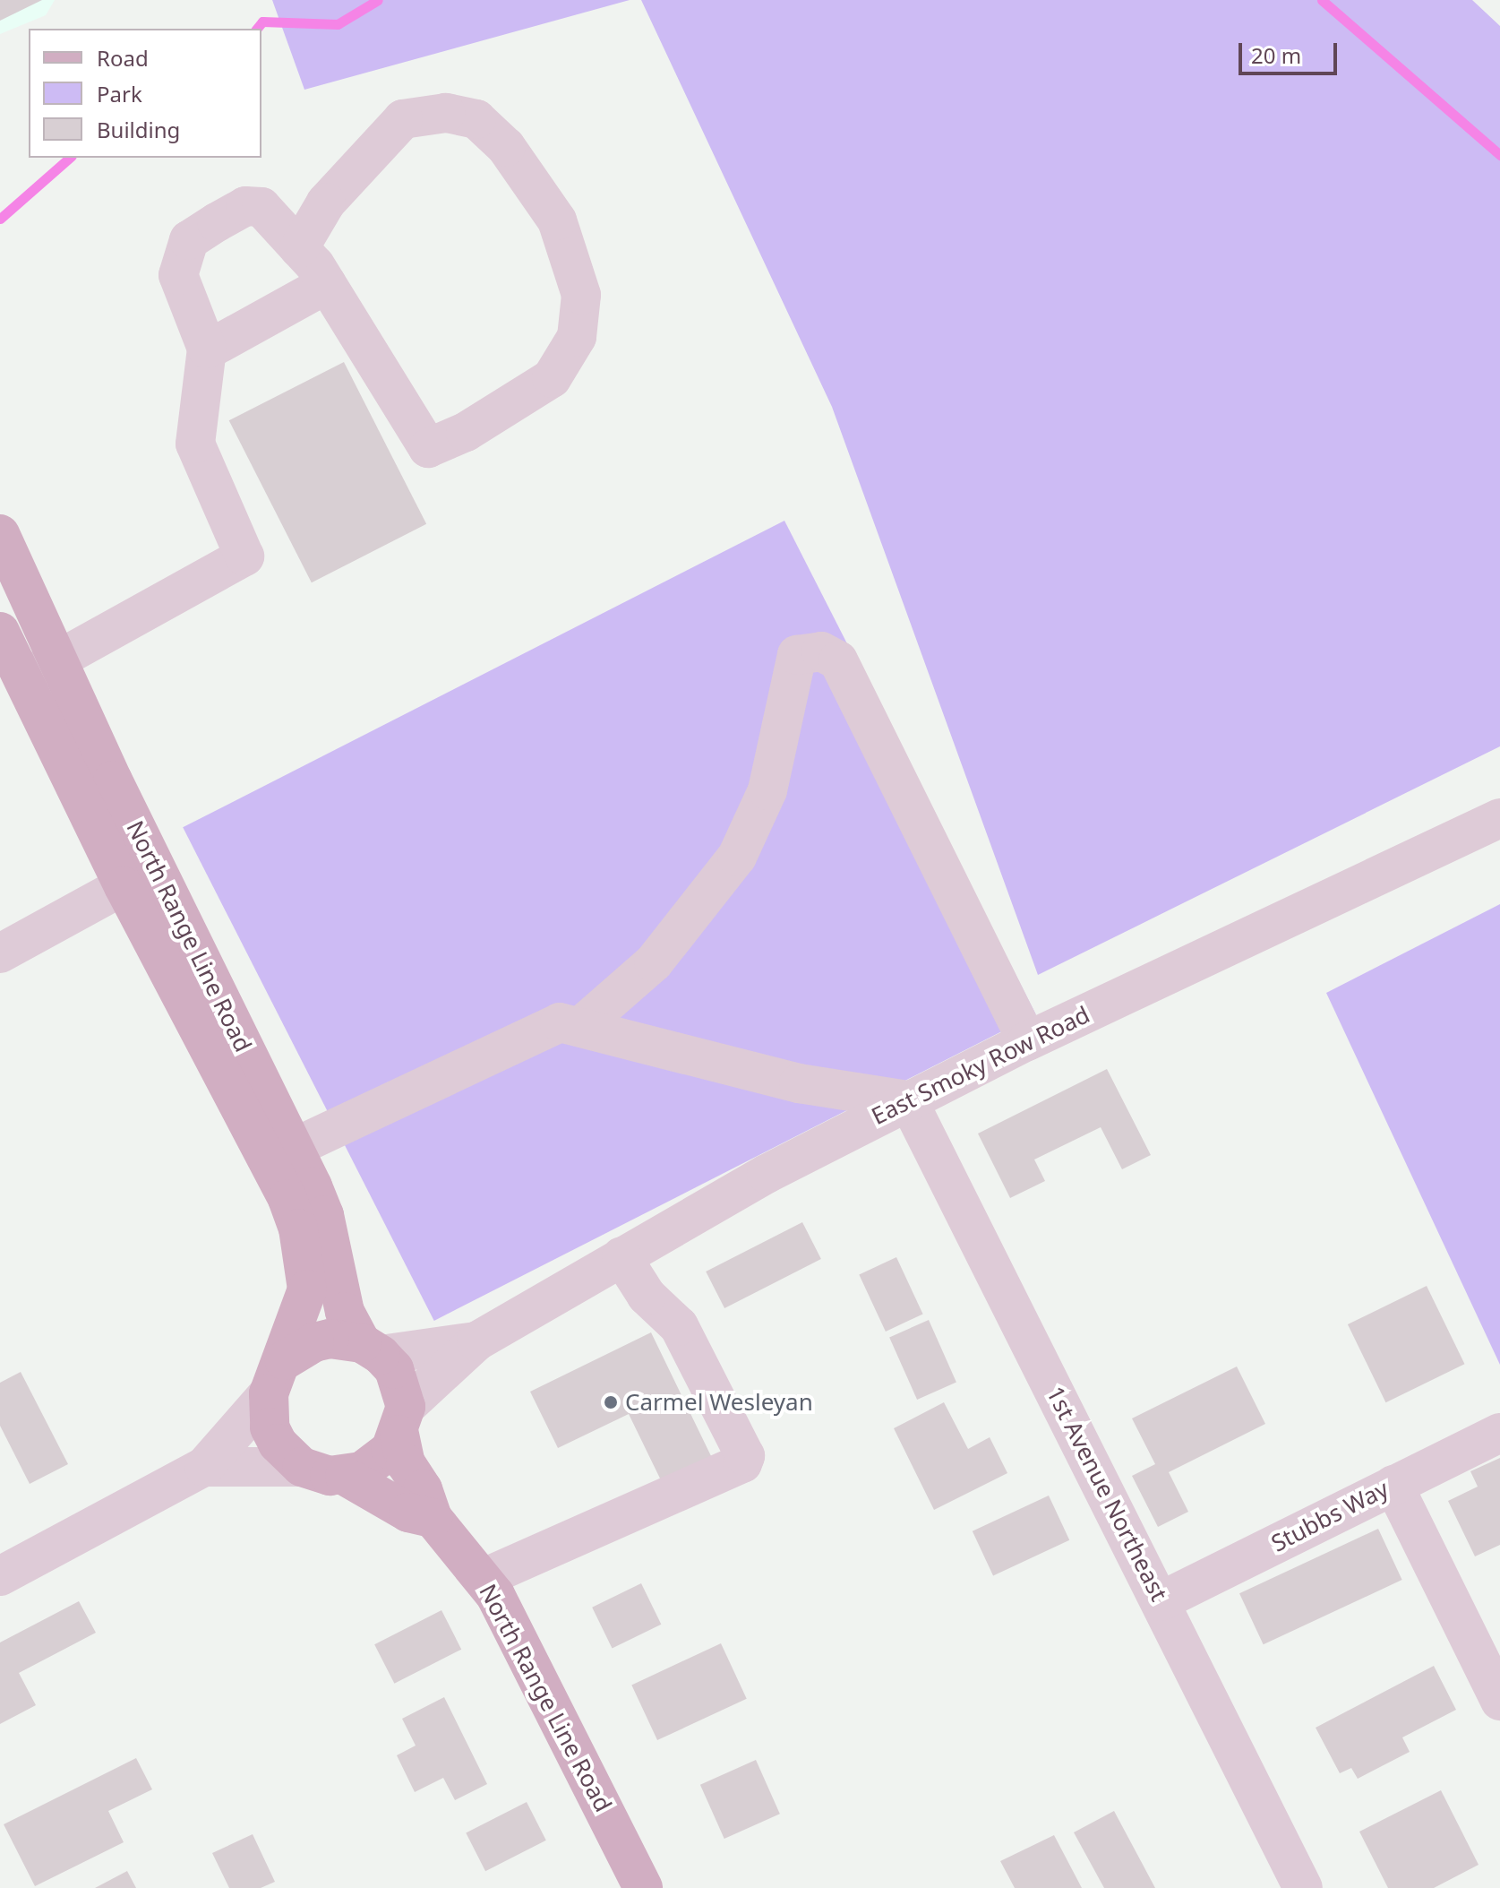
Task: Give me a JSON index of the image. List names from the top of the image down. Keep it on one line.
{"streets":{"main road":["North Range Line Road"],"street":["East Smoky Row Road","1st Avenue Northeast","Stubbs Way"]},"crossings":[["North Range Line Road","East Smoky Row Road"],["East Smoky Row Road","1st Avenue Northeast"],["1st Avenue Northeast","Stubbs Way"]],"places":["Carmel Wesleyan"],"legend":["Road","Park","Building"],"scale_bar":"20 m"}
